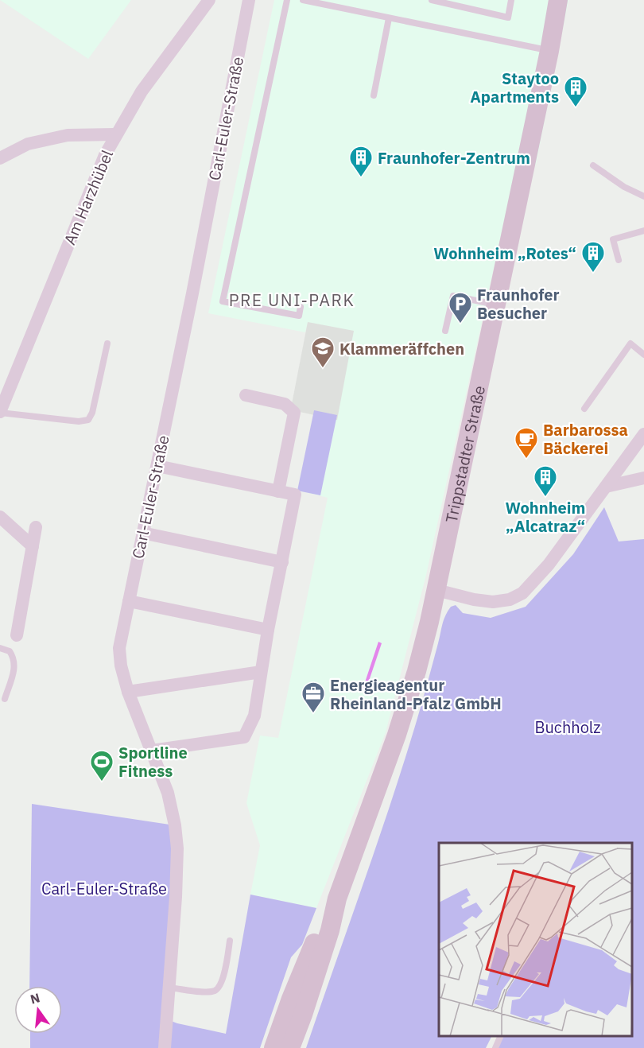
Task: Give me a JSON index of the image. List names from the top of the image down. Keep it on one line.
{"streets":{"main road":["Trippstadter Straße"],"street":["Carl-Euler-Straße","Am Harzhübel"]},"districts":["PRE UNI-PARK"],"parks":["Buchholz","Carl-Euler-Straße"],"places":{"building":["Staytoo Apartments","Fraunhofer-Zentrum","Wohnheim „Rotes“","Wohnheim „Alcatraz“"],"parking":["Fraunhofer Besucher"],"school or university":["Klammeräffchen"],"cafe":["Barbarossa Bäckerei"],"office":["Energieagentur Rheinland-Pfalz GmbH"],"sports":["Sportline Fitness"]},"north":"top"}
